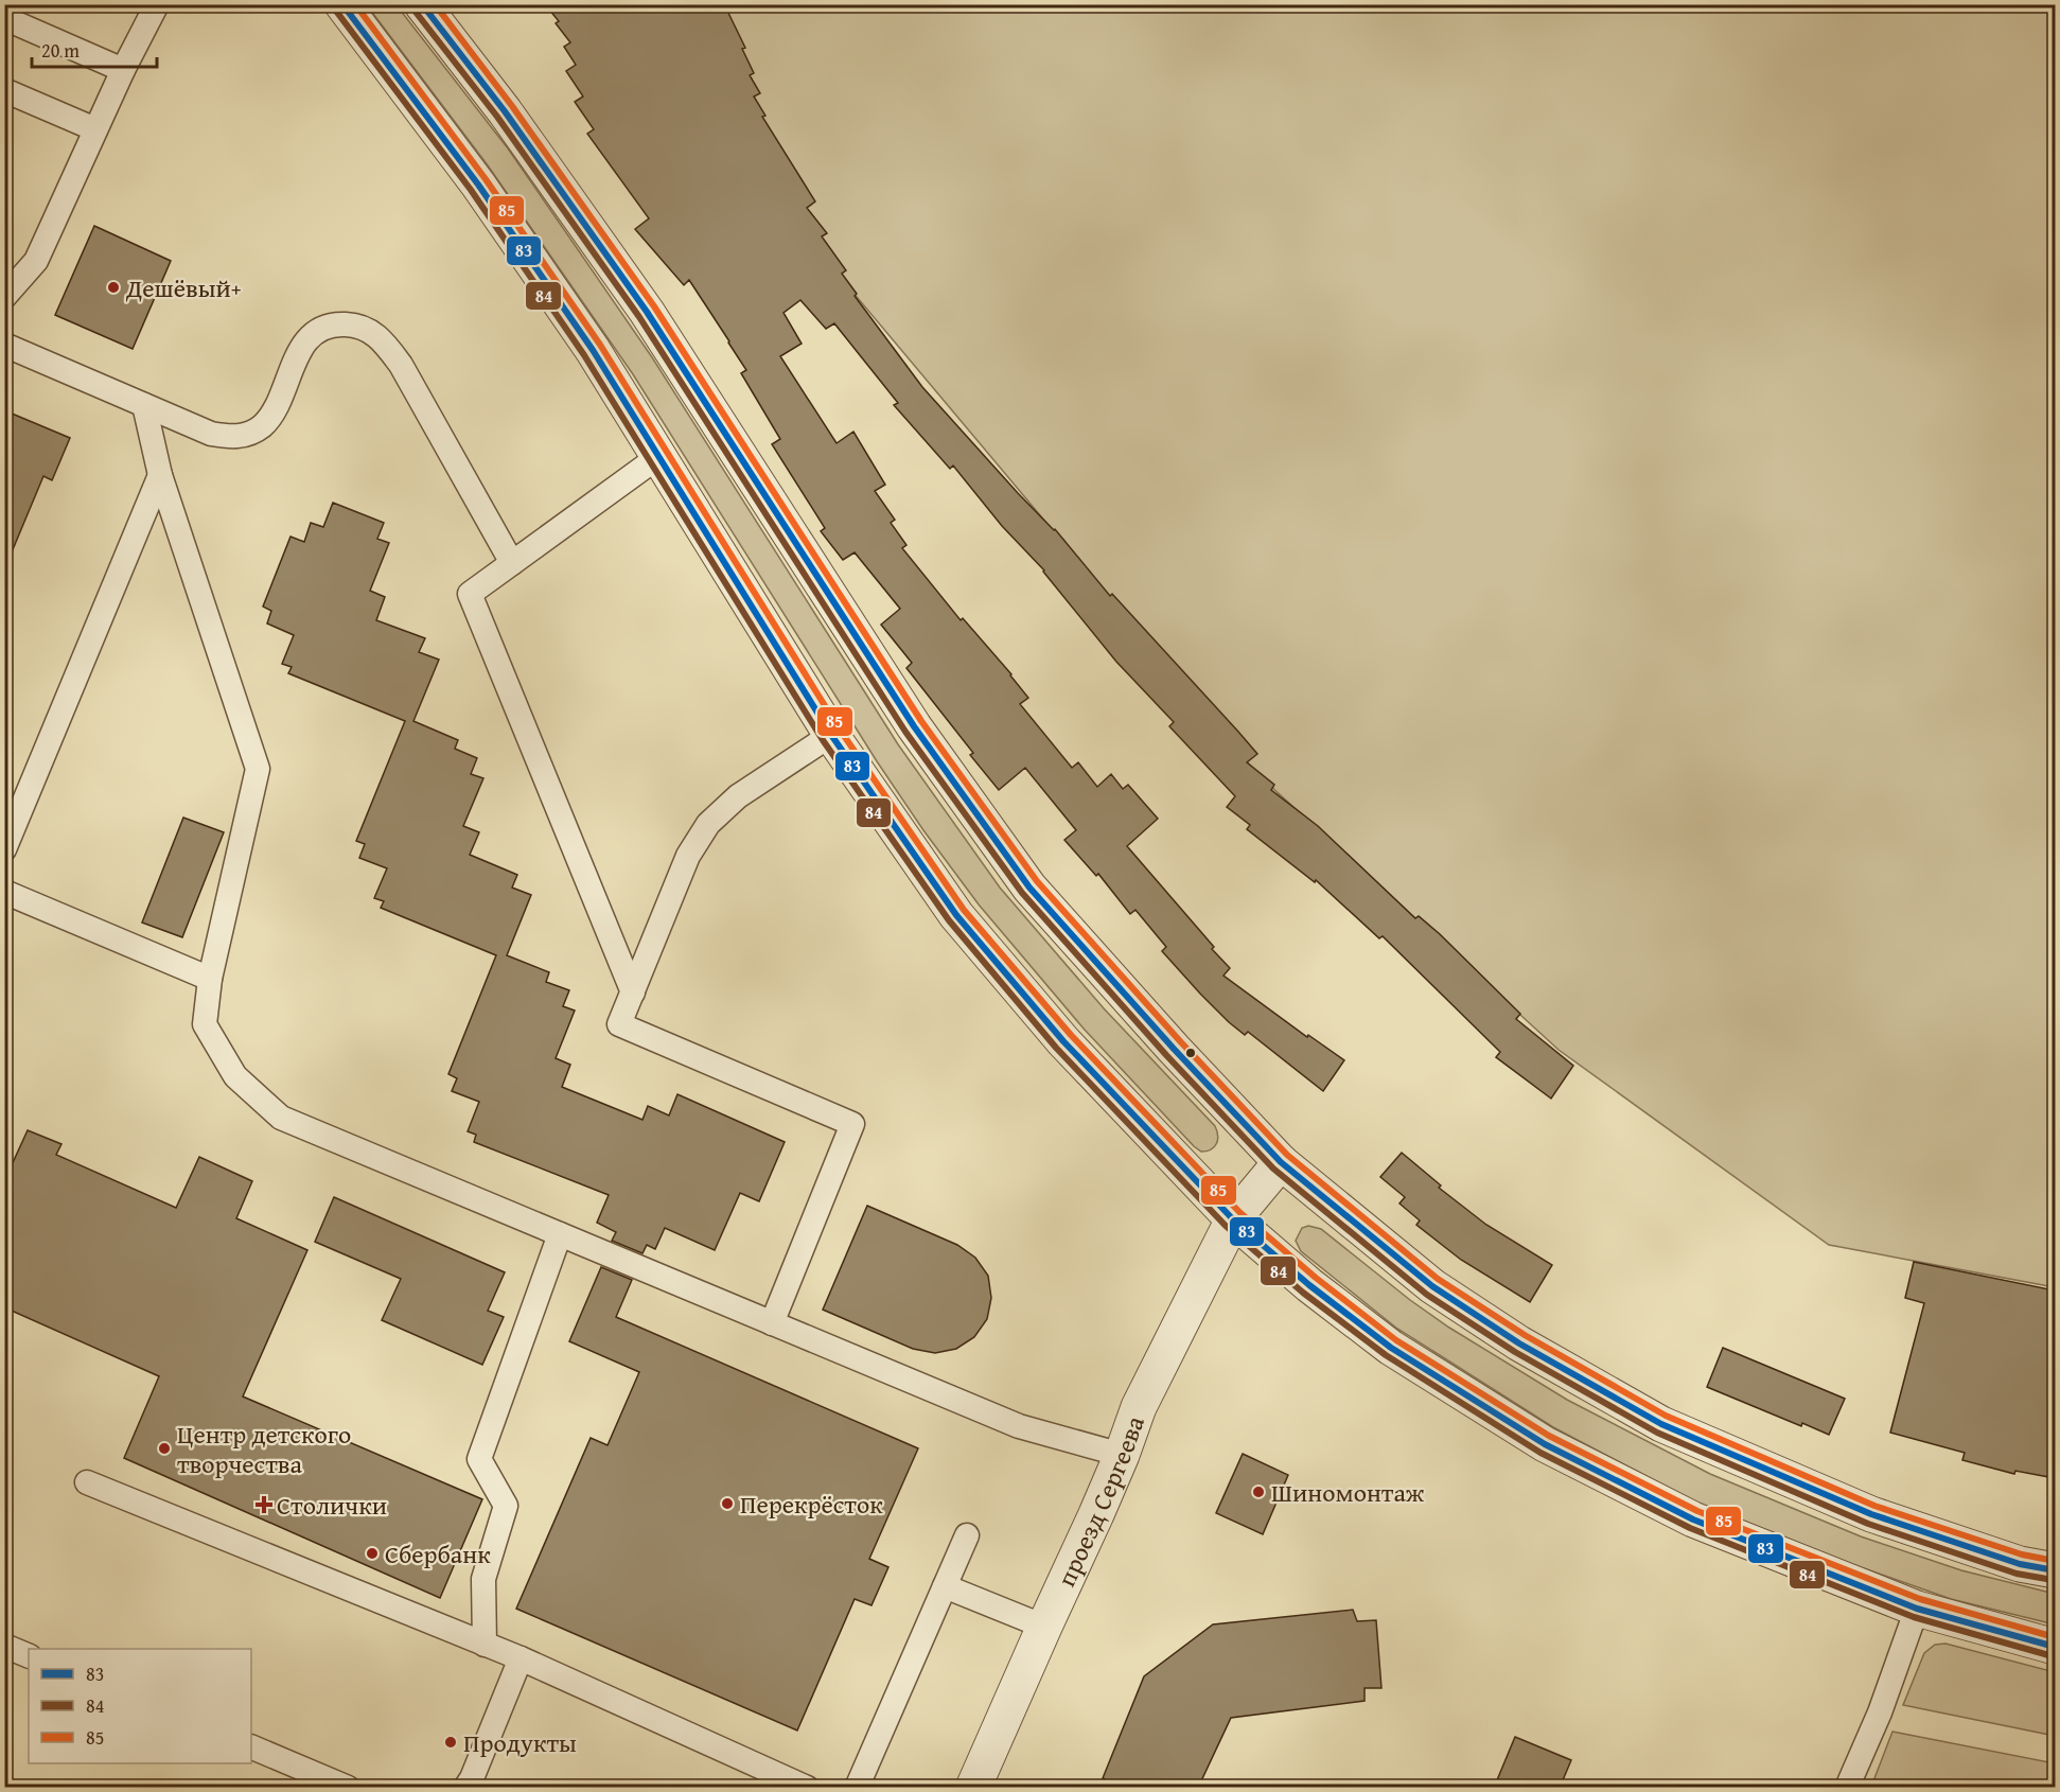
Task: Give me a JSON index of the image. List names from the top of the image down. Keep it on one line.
{"streets":{"street":["проезд Сергеева"]},"places":{"other":["Дешёвый+","Центр детского творчества","Шиномонтаж","Перекрёсток","Сбербанк","Продукты"],"health":["Столички"]},"lines":["transit line 83","transit line 85","transit line 84"],"legend":["83","84","85"],"scale_bar":"20 m"}
